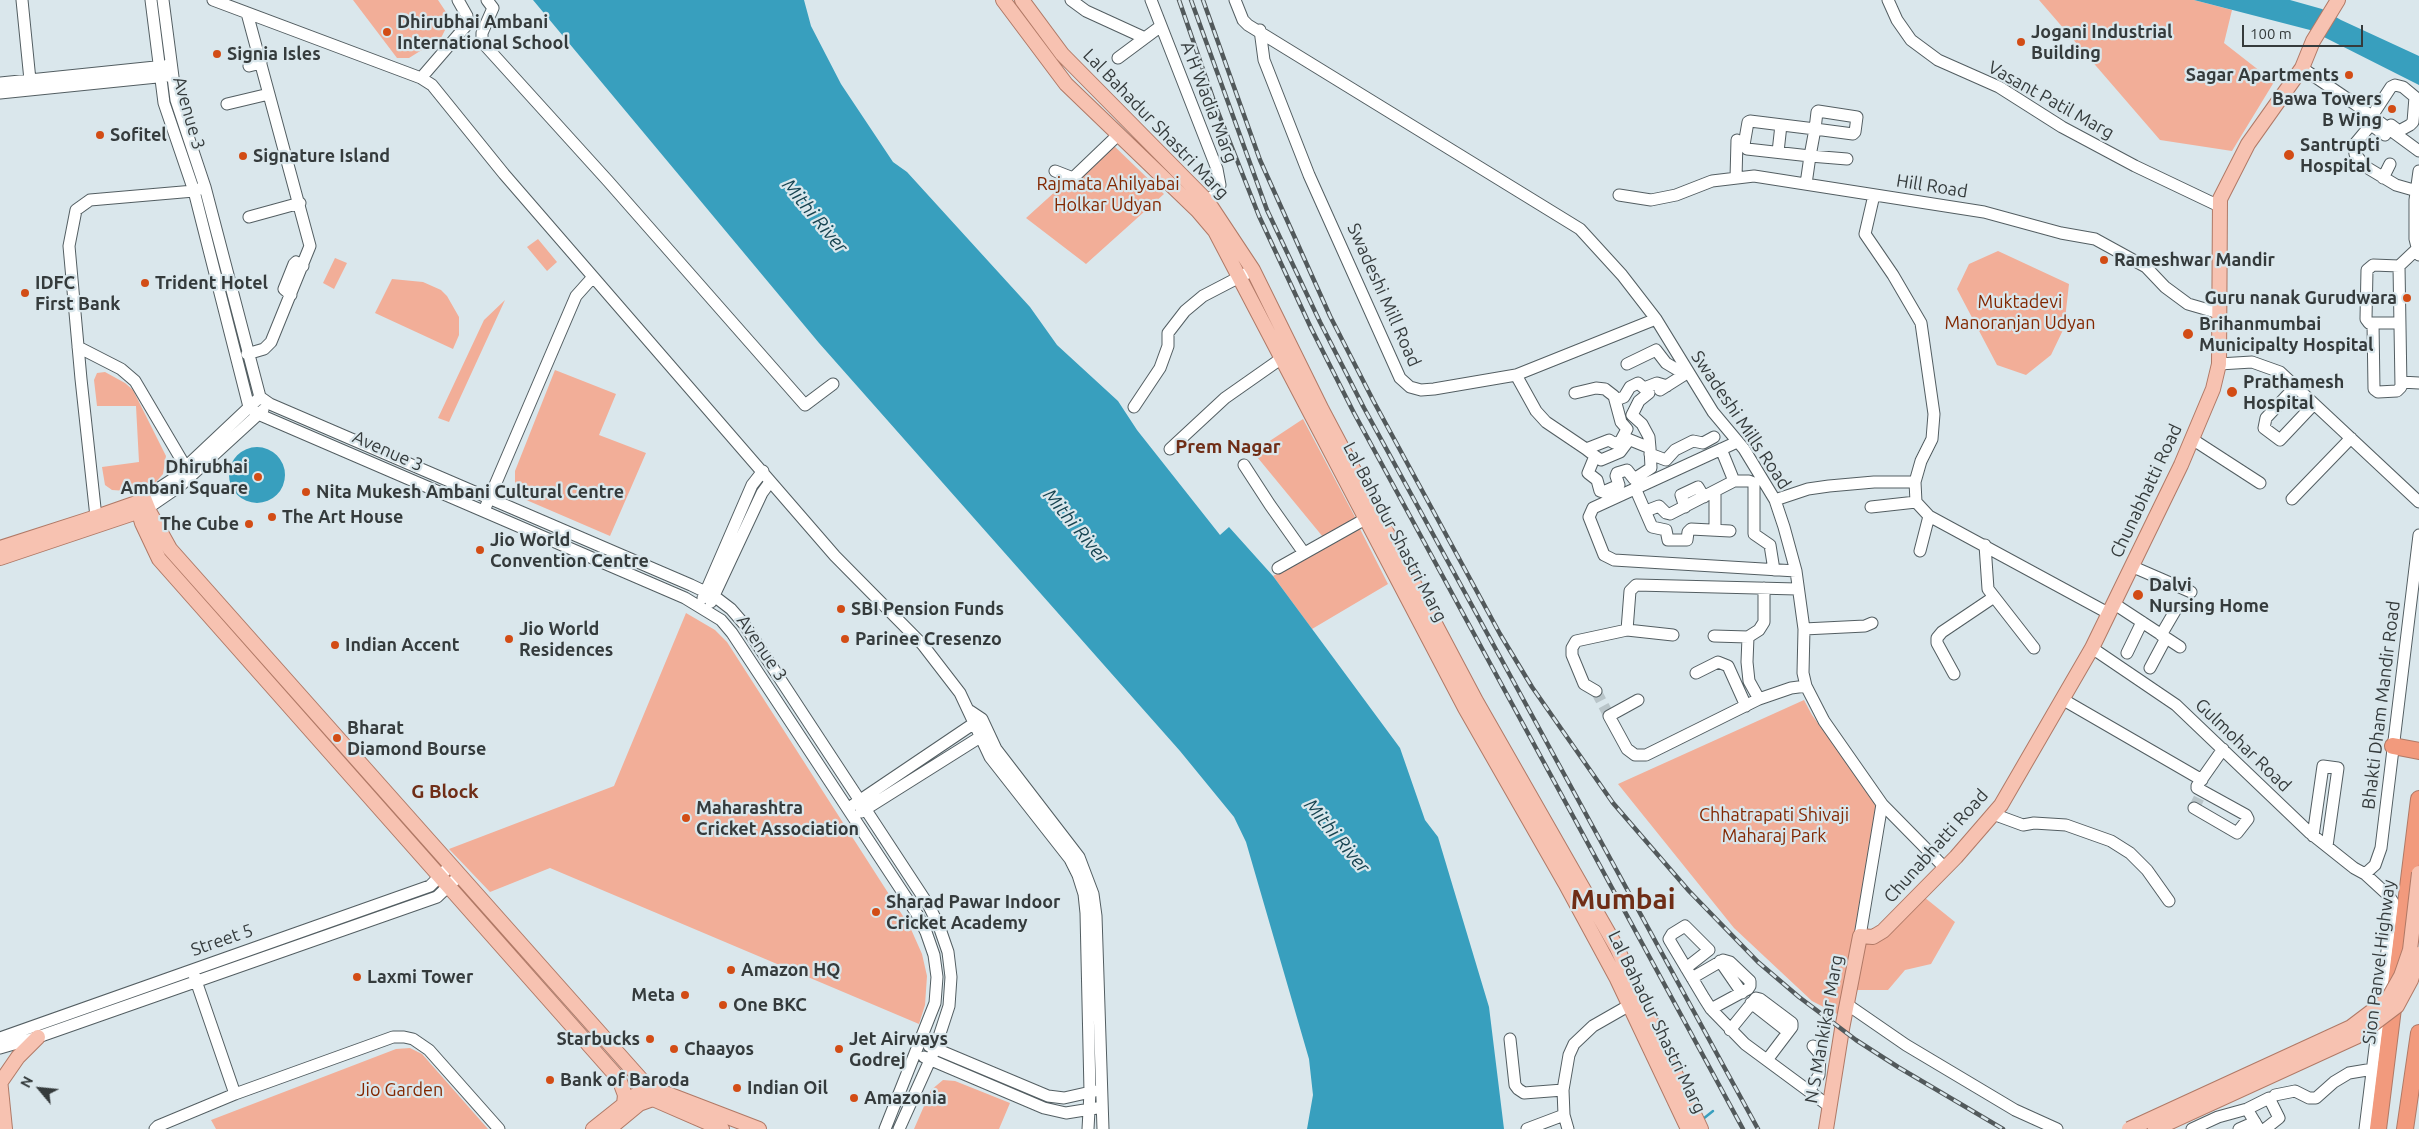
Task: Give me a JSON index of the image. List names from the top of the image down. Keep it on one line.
{"streets":{"highway":["Sion Panvel Highway"],"main road":["Lal Bahadur Shastri Marg","Chunabhatti Road","N S Mankikar Marg"],"street":["Vasant Patil Marg","A H Wadia Marg","Avenue 3","Hill Road","Swadeshi Mill Road","Swadeshi Mills Road","Bhakti Dham Mandir Road","Gulmohar Road","Street 5"]},"crossings":[["Vasant Patil Marg","Chunabhatti Road"],["A H Wadia Marg","Lal Bahadur Shastri Marg"],["Hill Road","Chunabhatti Road"],["Swadeshi Mill Road","Swadeshi Mills Road"],["Swadeshi Mills Road","Chunabhatti Road"],["Chunabhatti Road","Gulmohar Road"],["Chunabhatti Road","N S Mankikar Marg"],["Bhakti Dham Mandir Road","Gulmohar Road"]],"districts":["Prem Nagar","G Block","Mumbai"],"water":["Mithi River"],"parks":["Rajmata Ahilyabai Holkar Udyan","Muktadevi Manoranjan Udyan","Chhatrapati Shivaji Maharaj Park","Jio Garden"],"places":["Dhirubhai Ambani International School","Jogani Industrial Building","Signia Isles","Sagar Apartments","Bawa Towers B Wing","Sofitel","Santrupti Hospital","Signature Island","Rameshwar Mandir","Trident Hotel","IDFC First Bank","Guru nanak Gurudwara","Brihanmumbai Municipalty Hospital","Prathamesh Hospital","Dhirubhai Ambani Square","Nita Mukesh Ambani Cultural Centre","The Art House","The Cube","Jio World Convention Centre","Dalvi Nursing Home","SBI Pension Funds","Jio World Residences","Parinee Cresenzo","Indian Accent","Bharat Diamond Bourse","Maharashtra Cricket Association","Sharad Pawar Indoor Cricket Academy","Amazon HQ","Laxmi Tower","Meta","One BKC","Starbucks","Chaayos","Jet Airways Godrej","Bank of Baroda","Indian Oil","Amazonia"],"scale_bar":"100 m","north":"top left"}
